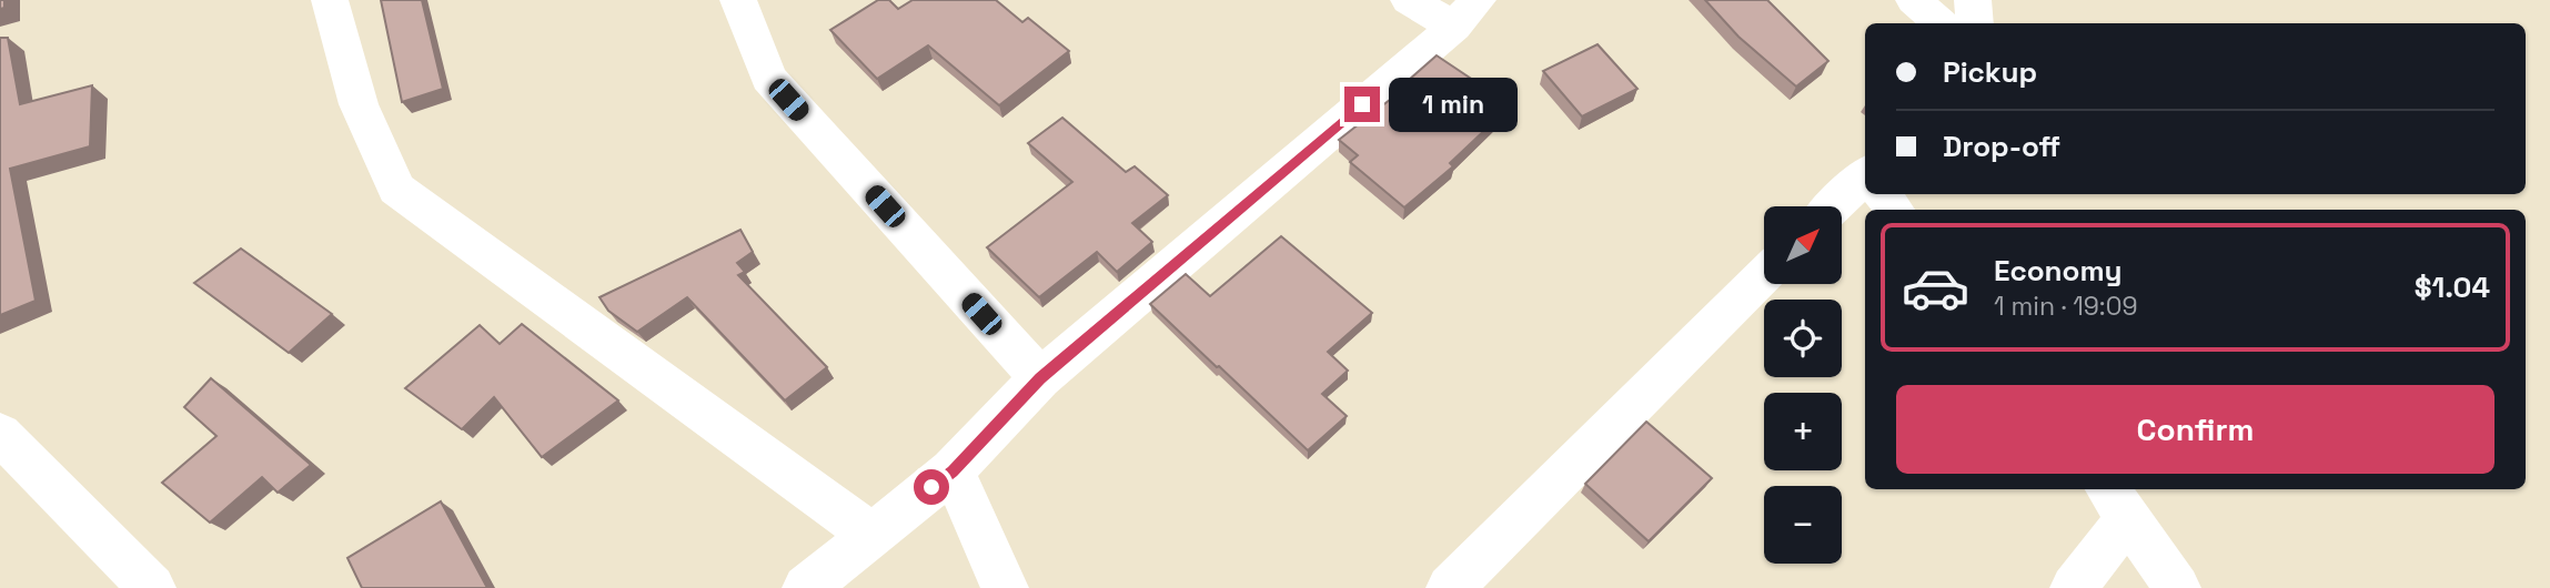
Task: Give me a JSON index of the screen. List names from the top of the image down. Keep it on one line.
{"north":"top right","page":{"banner":["Pickup","Drop-off"],"bubble":"1 min","map_buttons":["+","−"],"list":[{"name":"Economy","note":"1 min · 19:09","value":"$1.04"}],"buttons":"Confirm"}}
